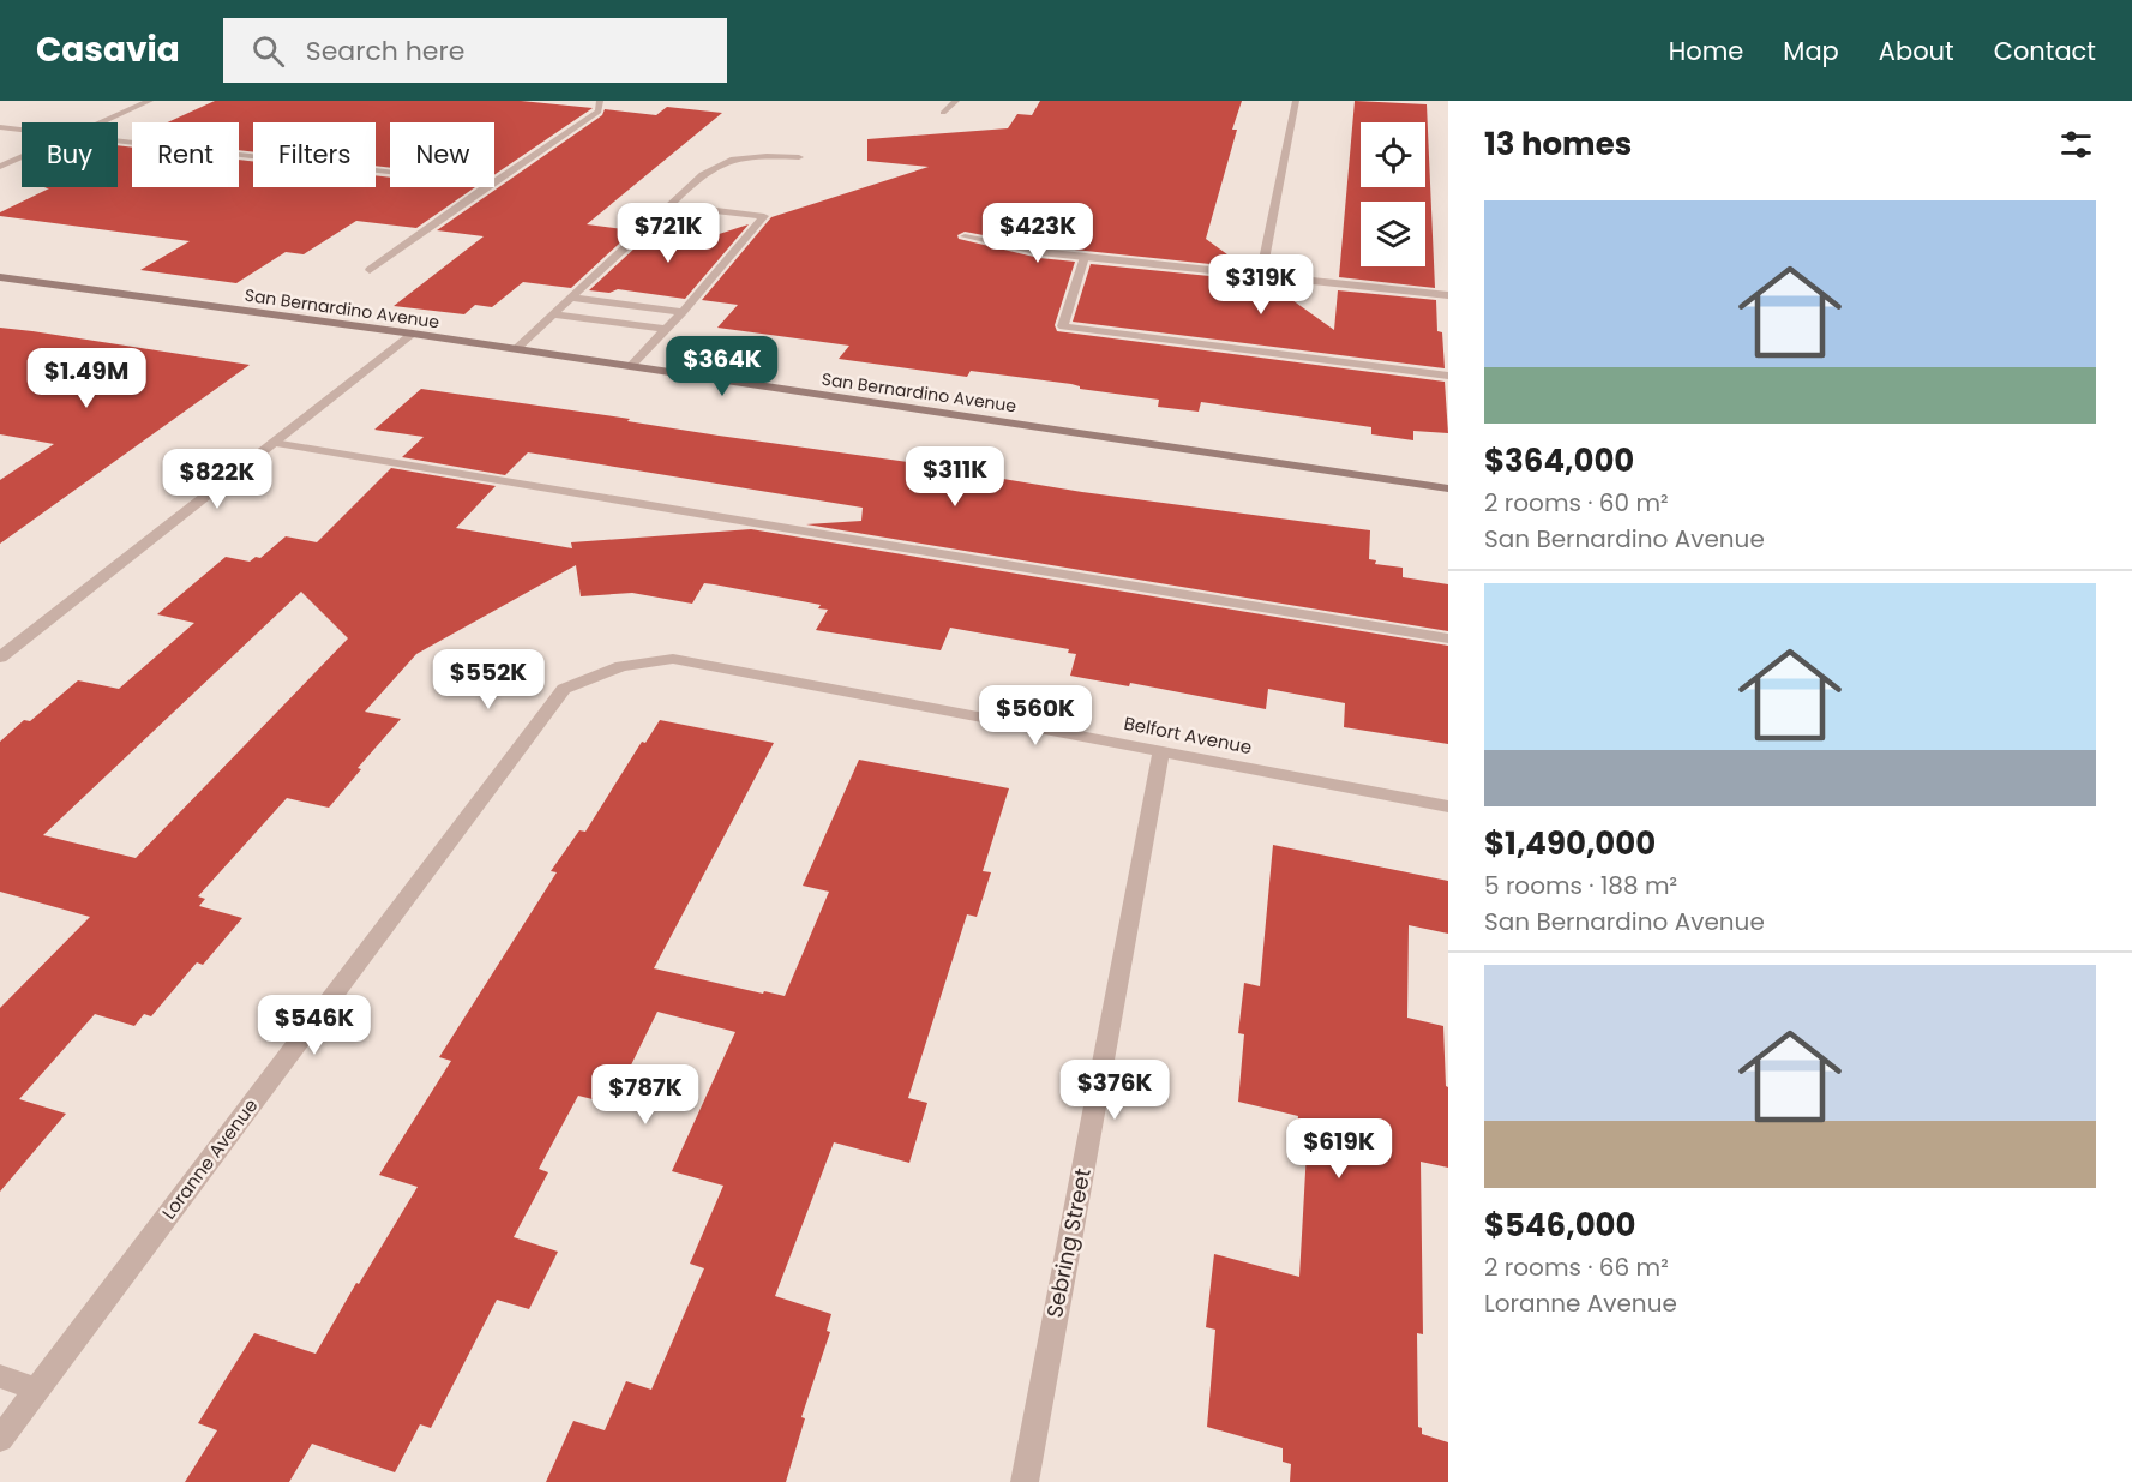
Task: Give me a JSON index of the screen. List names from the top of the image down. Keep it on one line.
{"streets":{"main road":["San Bernardino Avenue"],"street":["Belfort Avenue","Loranne Avenue","Sebring Street"]},"crossings":[["Belfort Avenue","Loranne Avenue"],["Belfort Avenue","Sebring Street"]],"page":{"header":"Casavia","search":"Search here","nav":["Home","Map","About","Contact"],"heading":"13 homes","chip":["Buy","Rent","Filters","New"],"list":[{"name":"$364,000","note":"2 rooms · 60 m² · San Bernardino Avenue"},{"name":"$1,490,000","note":"5 rooms · 188 m² · San Bernardino Avenue"},{"name":"$546,000","note":"2 rooms · 66 m² · Loranne Avenue"}],"price":["$721K","$423K","$319K","$364K","$1.49M","$311K","$822K","$552K","$560K","$546K","$376K","$787K","$619K"]}}
